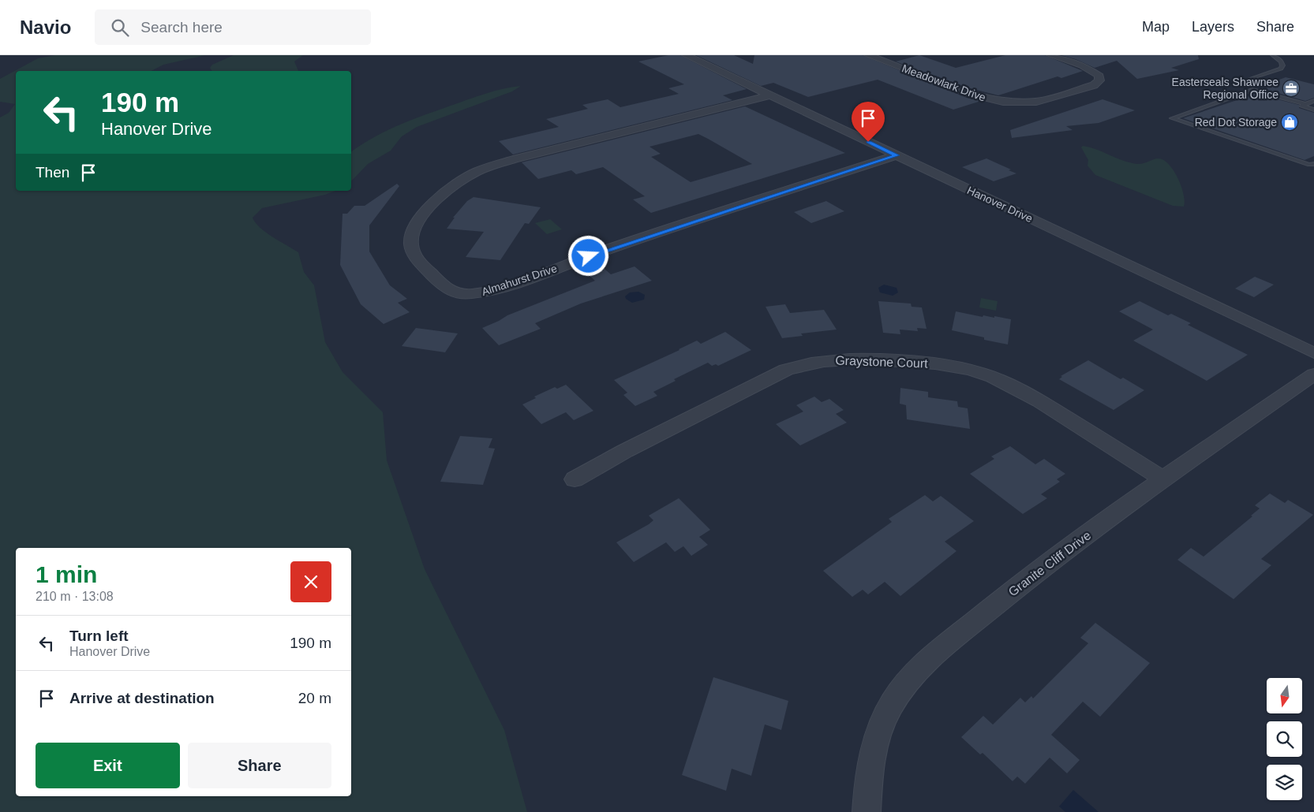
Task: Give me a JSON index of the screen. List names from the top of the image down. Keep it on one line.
{"streets":{"street":["Meadowlark Drive","Hanover Drive","Almahurst Drive","Graystone Court","Granite Cliff Drive"]},"crossings":[["Hanover Drive","Almahurst Drive"],["Graystone Court","Granite Cliff Drive"]],"places":{"office":["Easterseals Shawnee Regional Office"],"shop":["Red Dot Storage"]},"north":"bottom","page":{"header":"Navio","search":"Search here","nav":["Map","Layers","Share"],"turn":["190 m","Hanover Drive"],"then":"Then","heading":["1 min","210 m · 13:08"],"list":[{"name":"Turn left","note":"Hanover Drive","value":"190 m"},{"name":"Arrive at destination","value":"20 m"}],"buttons":["Exit","Share"]}}
